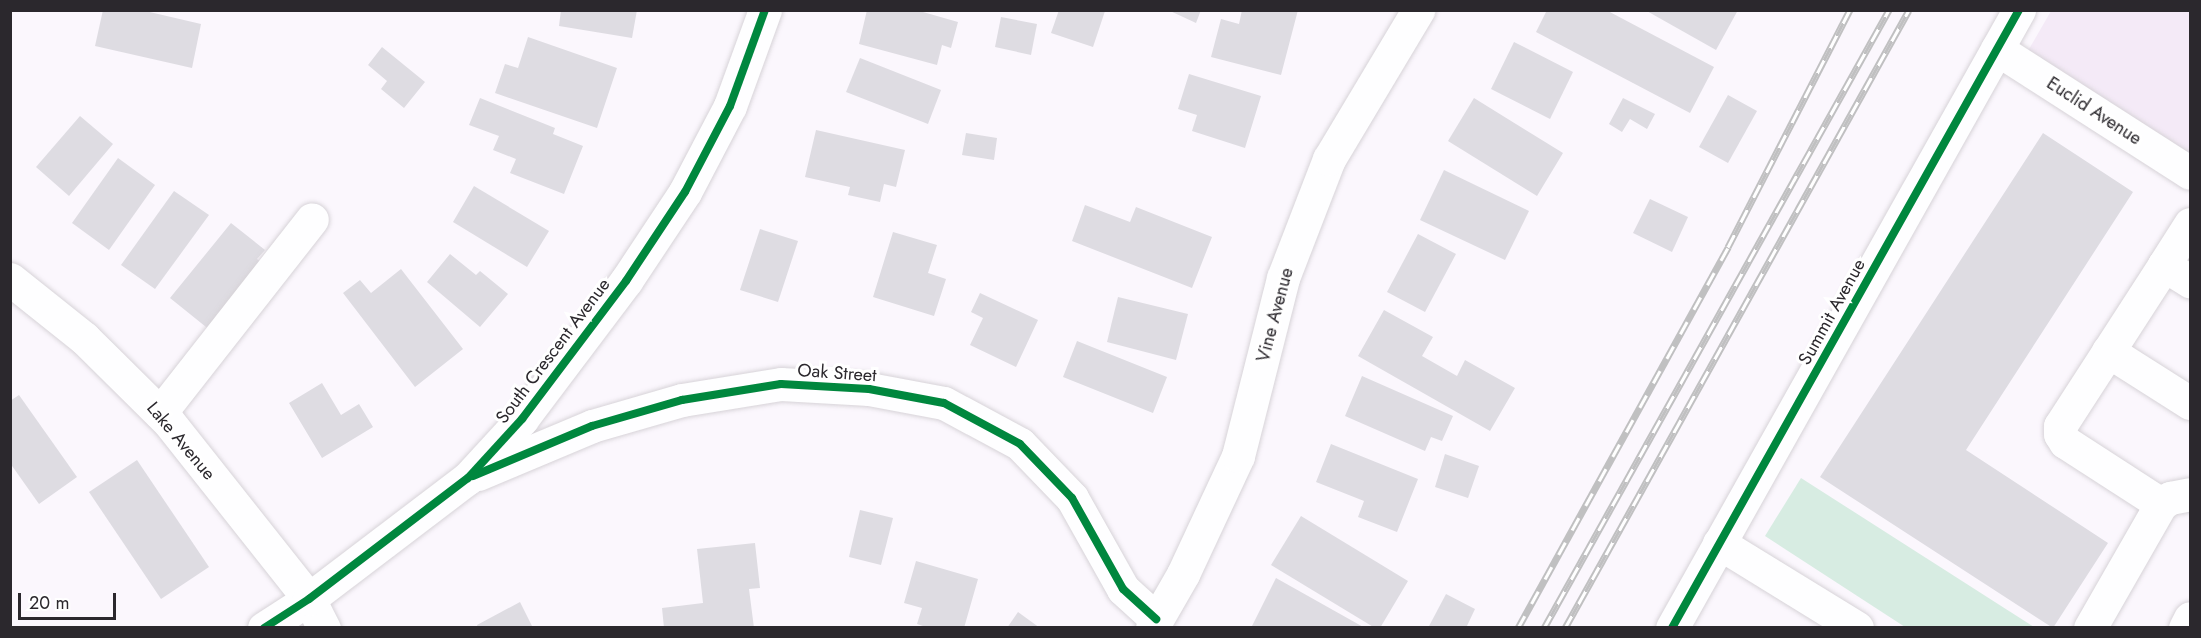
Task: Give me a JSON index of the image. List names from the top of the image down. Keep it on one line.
{"streets":{"street":["Euclid Avenue","Summit Avenue","Vine Avenue","South Crescent Avenue","Oak Street","Lake Avenue"]},"crossings":[["Euclid Avenue","Summit Avenue"],["Vine Avenue","Oak Street"],["South Crescent Avenue","Oak Street"],["South Crescent Avenue","Lake Avenue"]],"scale_bar":"20 m"}
